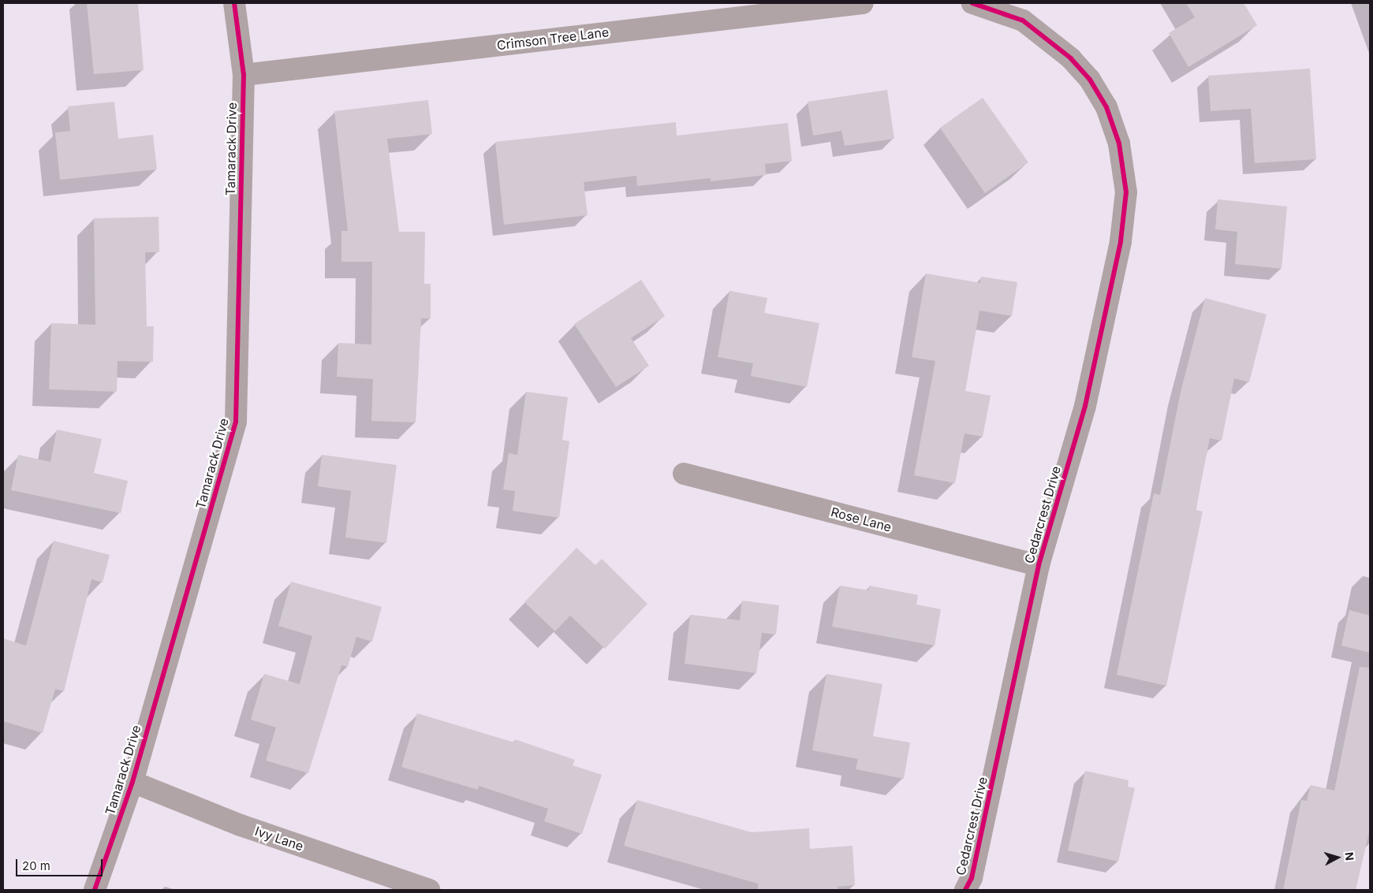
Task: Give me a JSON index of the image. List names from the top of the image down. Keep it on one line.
{"streets":{"street":["Crimson Tree Lane","Tamarack Drive","Cedarcrest Drive","Rose Lane","Ivy Lane"]},"crossings":[["Crimson Tree Lane","Tamarack Drive"],["Tamarack Drive","Ivy Lane"],["Cedarcrest Drive","Rose Lane"]],"scale_bar":"20 m","north":"right"}
